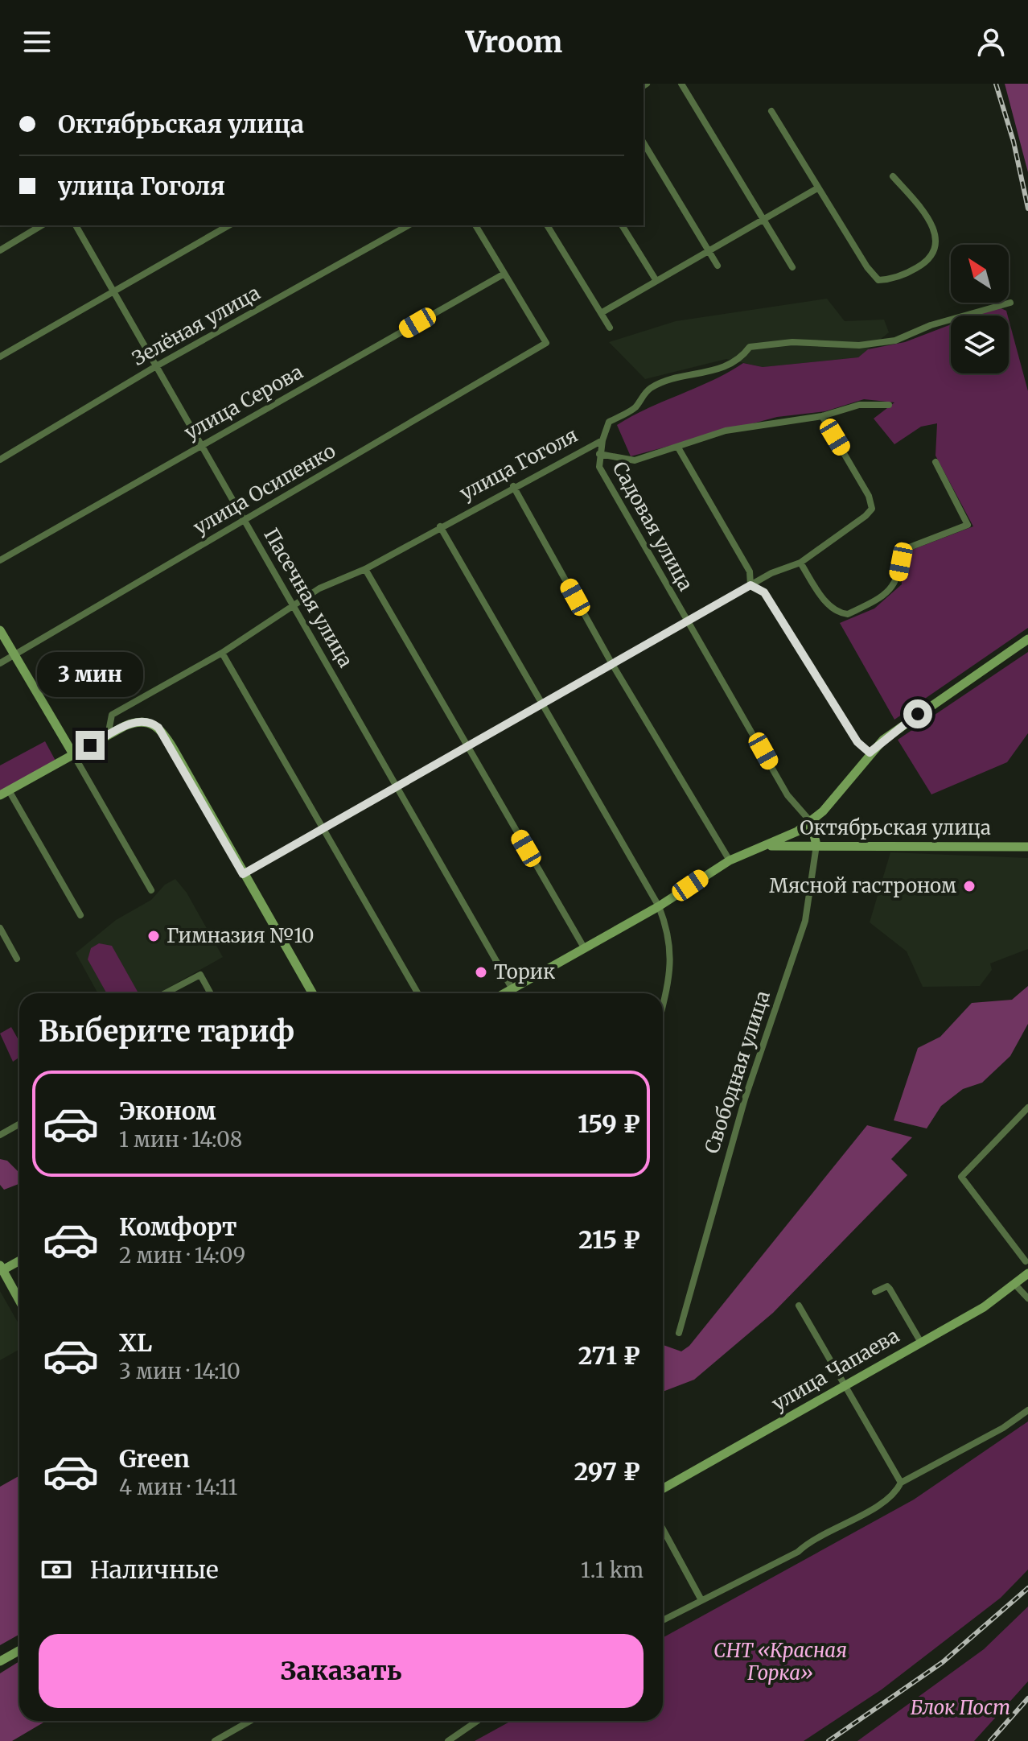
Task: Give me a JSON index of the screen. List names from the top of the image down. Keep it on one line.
{"streets":{"main road":["Октябрьская улица","Свободная улица","улица Чапаева"],"street":["Зелёная улица","улица Серова","улица Гоголя","улица Осипенко","Садовая улица","Пасечная улица"]},"crossings":[["Зелёная улица","Пасечная улица"],["улица Серова","улица Осипенко"],["улица Серова","Пасечная улица"],["улица Гоголя","Садовая улица"],["улица Гоголя","Пасечная улица"],["улица Осипенко","Пасечная улица"],["Садовая улица","Октябрьская улица"],["Садовая улица","Свободная улица"],["Пасечная улица","Октябрьская улица"],["Октябрьская улица","Свободная улица"]],"parks":["СНТ «Красная Горка»","Блок Пост"],"places":["Мясной гастроном","Гимназия №10","Торик"],"north":"top left","page":{"header":"Vroom","banner":["Октябрьская улица","улица Гоголя"],"bubble":"3 мин","heading":"Выберите тариф","list":[{"name":"Эконом","note":"1 мин · 14:08","value":"159 ₽"},{"name":"Комфорт","note":"2 мин · 14:09","value":"215 ₽"},{"name":"XL","note":"3 мин · 14:10","value":"271 ₽"},{"name":"Green","note":"4 мин · 14:11","value":"297 ₽"}],"pay":["Наличные","1.1 km"],"buttons":"Заказать"}}
